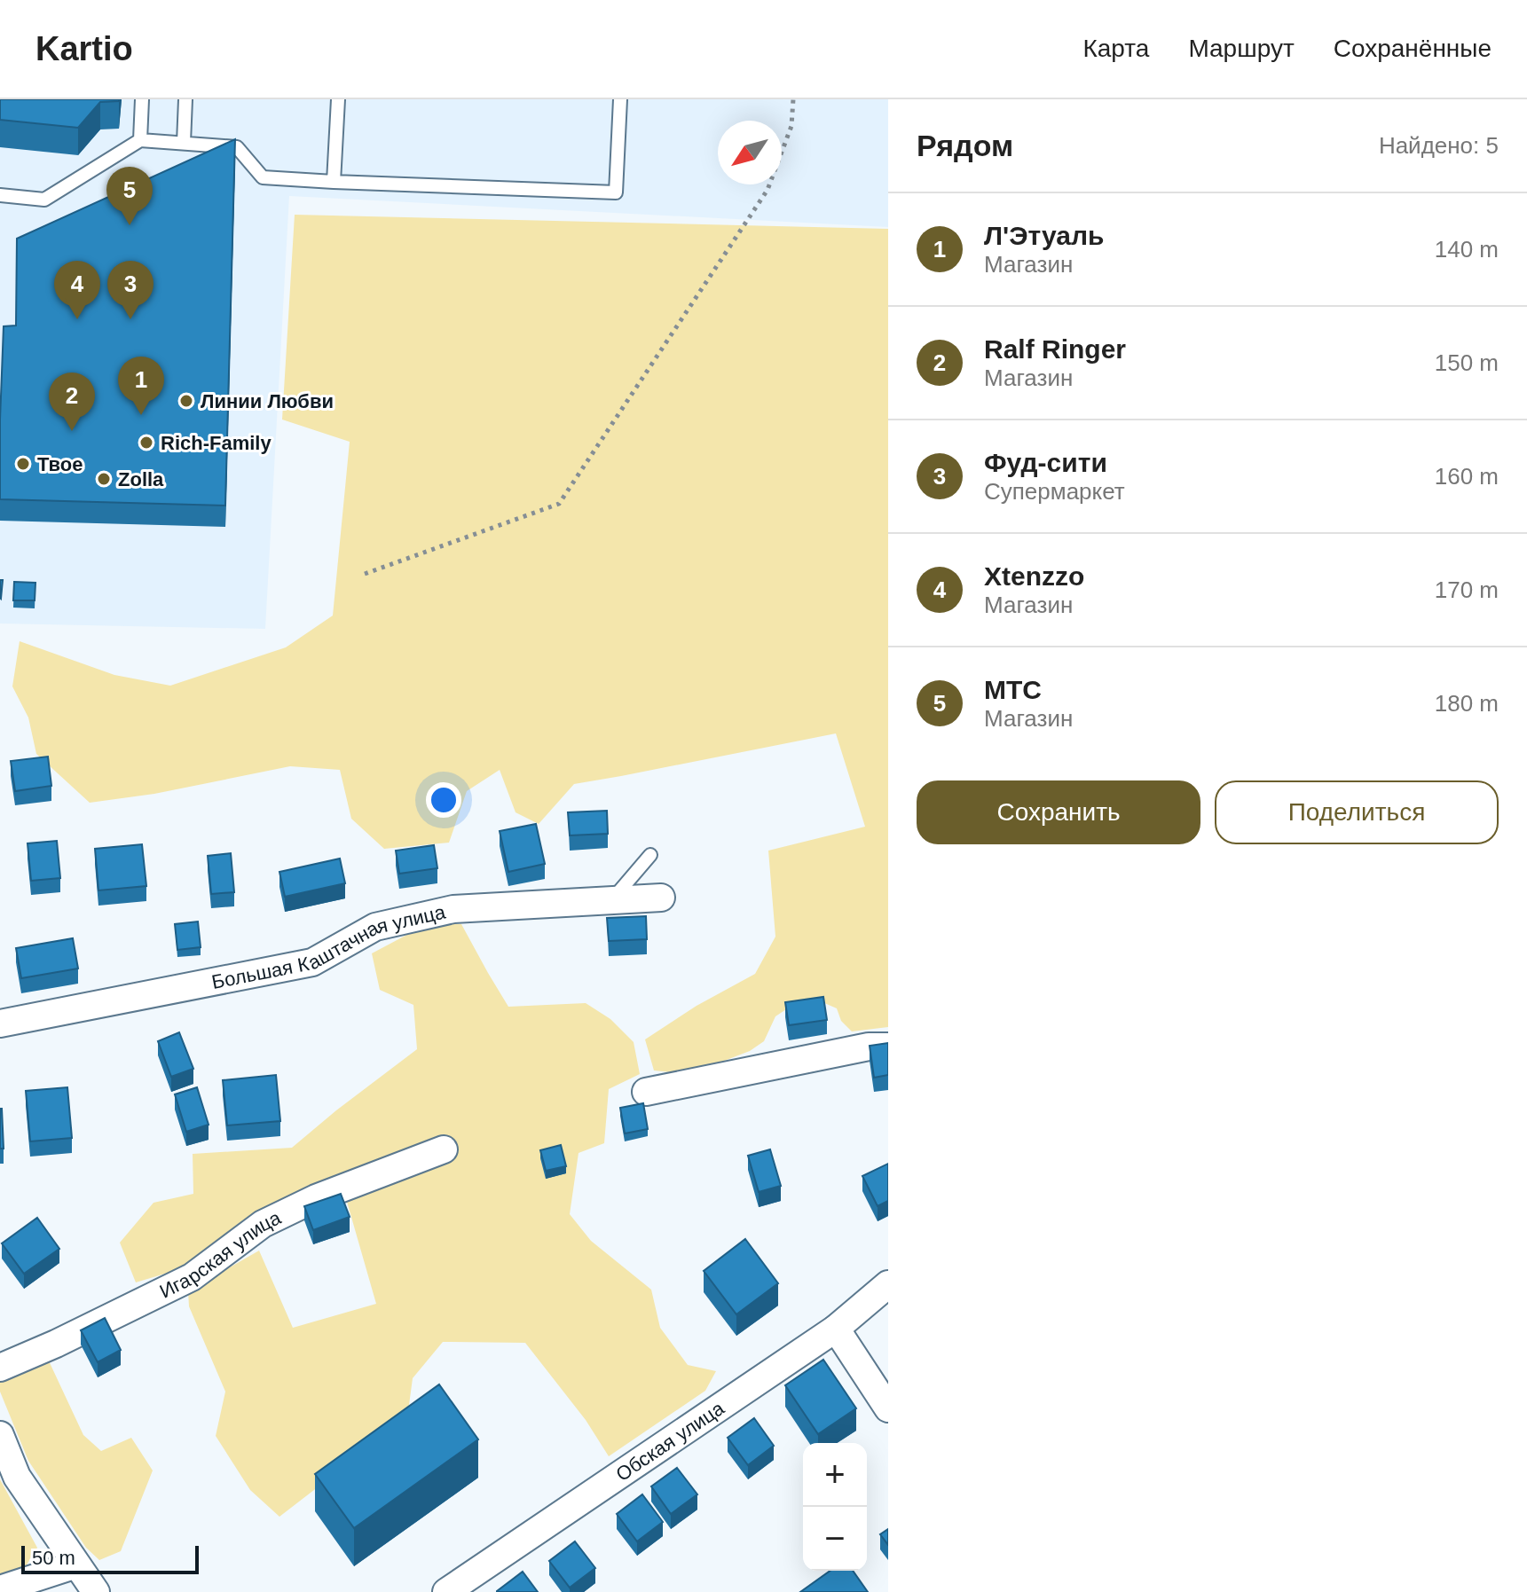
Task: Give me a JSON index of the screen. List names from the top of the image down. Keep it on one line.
{"streets":{"street":["Большая Каштачная улица","Игарская улица","Обская улица"]},"places":["Линии Любви","Rich-Family","Твое","Zolla"],"scale_bar":"50 m","north":"bottom left","page":{"header":"Kartio","nav":["Карта","Маршрут","Сохранённые"],"heading":["Рядом","Найдено: 5"],"pins":["5","3","4","1","2"],"list":[{"mark":"1","name":"Л'Этуаль","note":"Магазин","value":"140 m"},{"mark":"2","name":"Ralf Ringer","note":"Магазин","value":"150 m"},{"mark":"3","name":"Фуд-сити","note":"Супермаркет","value":"160 m"},{"mark":"4","name":"Xtenzzo","note":"Магазин","value":"170 m"},{"mark":"5","name":"МТС","note":"Магазин","value":"180 m"}],"buttons":["Сохранить","Поделиться"],"map_buttons":["+","−"],"scale":"50 m"}}
